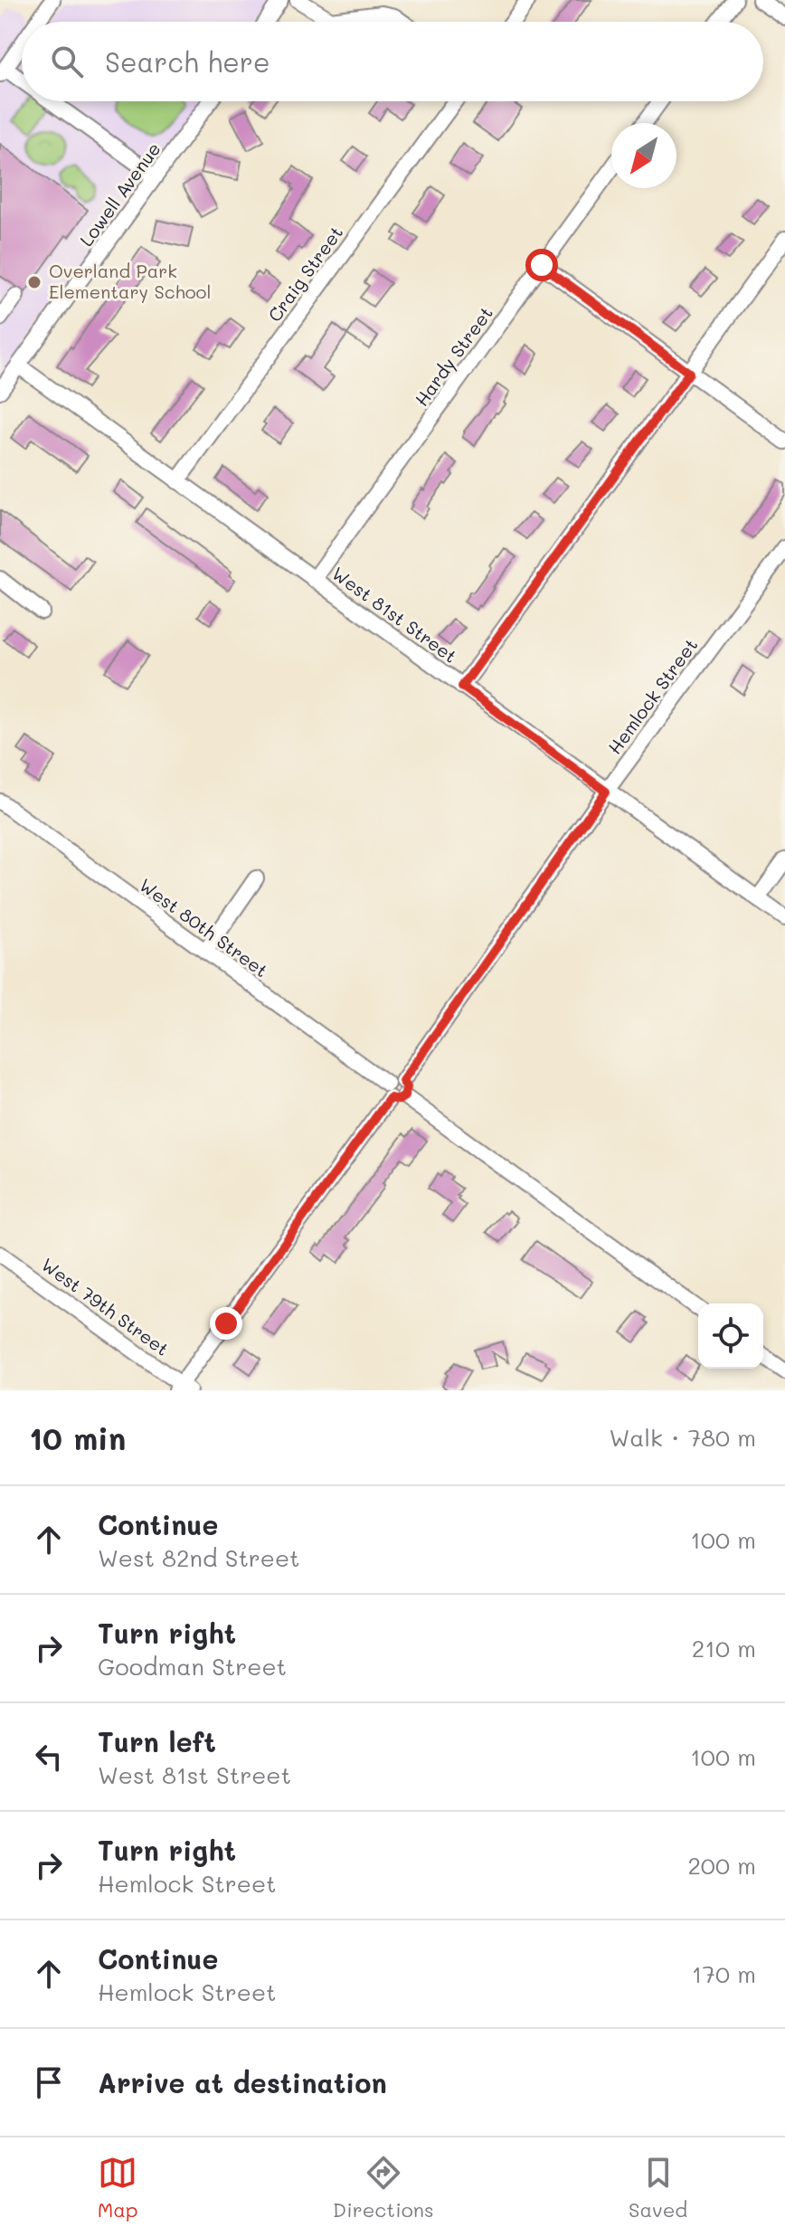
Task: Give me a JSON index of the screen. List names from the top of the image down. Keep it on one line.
{"streets":{"street":["Lowell Avenue","Craig Street","Hardy Street","West 81st Street","Hemlock Street","West 80th Street","West 79th Street"]},"crossings":[["Lowell Avenue","West 81st Street"],["Craig Street","West 81st Street"],["Hardy Street","West 81st Street"],["West 81st Street","Hemlock Street"],["Hemlock Street","West 80th Street"],["Hemlock Street","West 79th Street"]],"places":["Overland Park Elementary School"],"north":"bottom left","page":{"search":"Search here","heading":["10 min","Walk · 780 m"],"list":[["Continue","West 82nd Street","100 m"],["Turn right","Goodman Street","210 m"],["Turn left","West 81st Street","100 m"],["Turn right","Hemlock Street","200 m"],["Continue","Hemlock Street","170 m"],"Arrive at destination"],"nav":["Map","Directions","Saved"]}}
